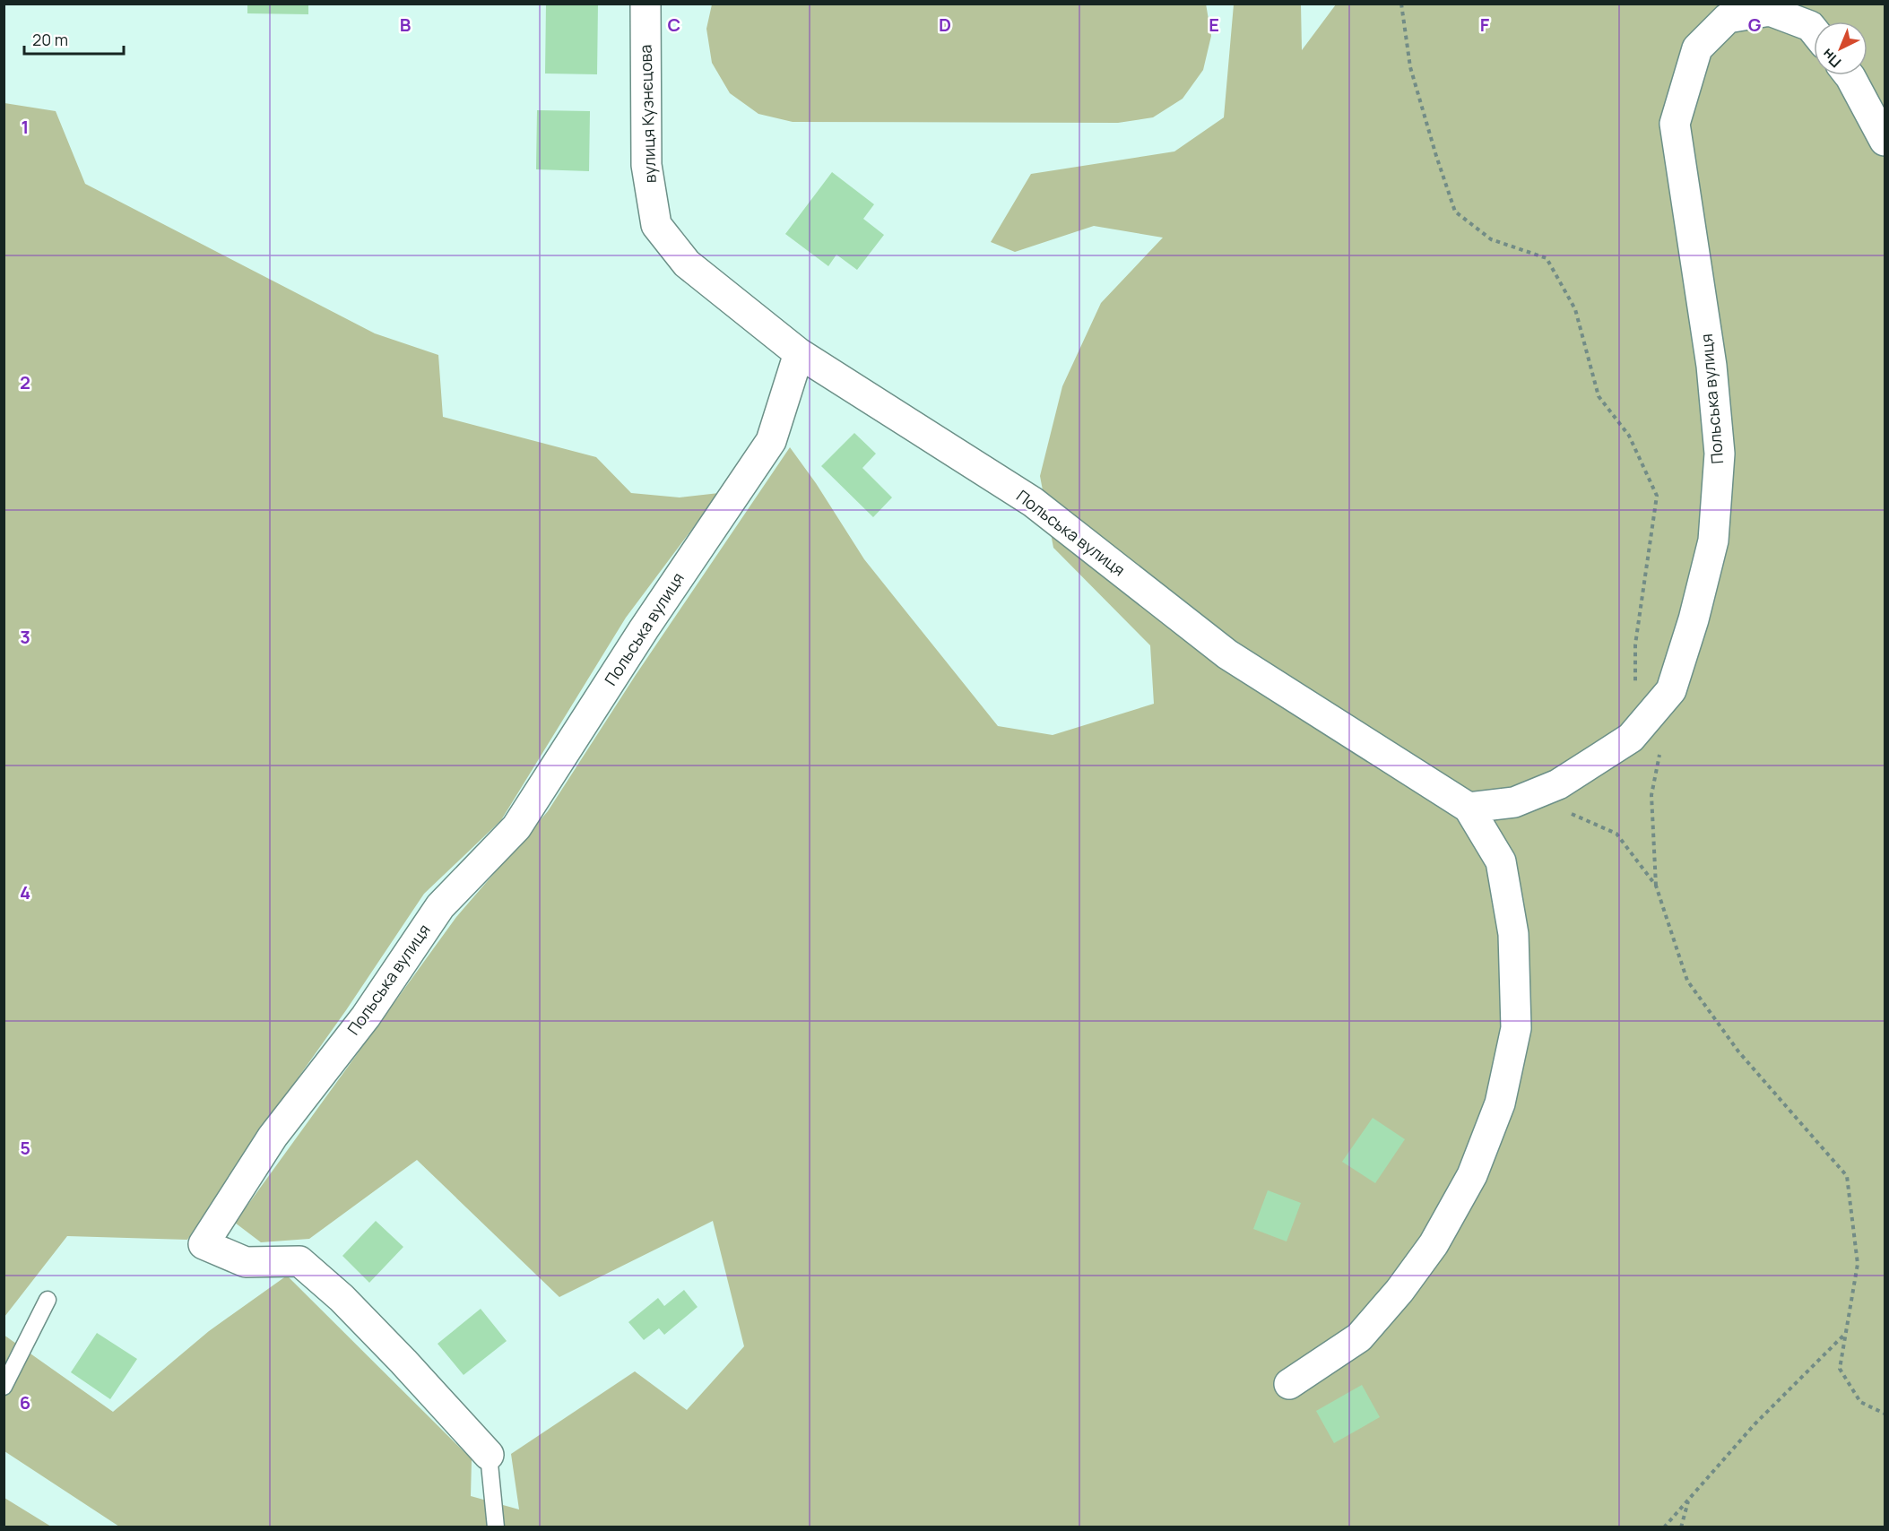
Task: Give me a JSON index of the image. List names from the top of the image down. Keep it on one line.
{"streets":{"street":["вулиця Кузнєцова","Польська вулиця"]},"crossings":[["вулиця Кузнєцова","Польська вулиця"]],"scale_bar":"20 m","north":"bottom left","grid":{"columns":["B","C","D","E","F","G"],"rows":["1","2","3","4","5","6"]}}
